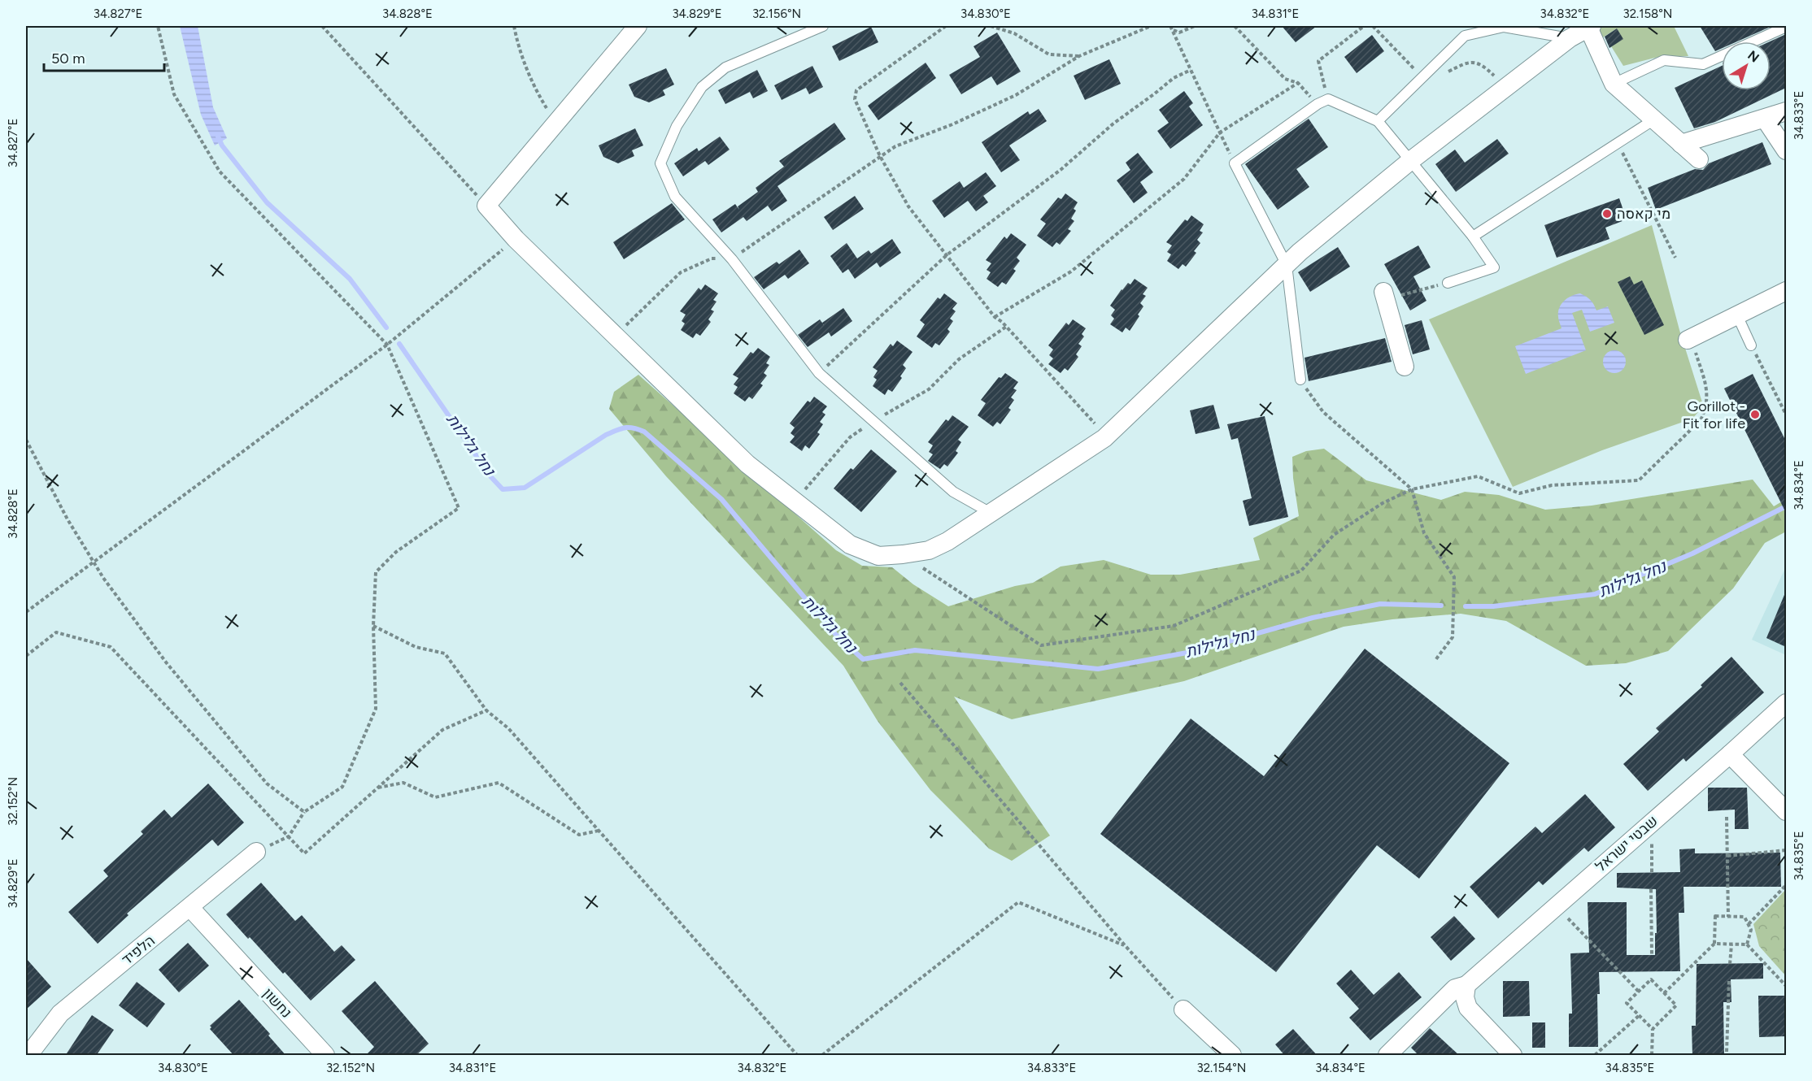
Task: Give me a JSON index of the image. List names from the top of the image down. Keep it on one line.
{"streets":{"street":["שבטי ישראל","הלפיד","נחשון"]},"crossings":[["הלפיד","נחשון"]],"water":["נחל גלילות"],"places":["מי קאסה","Gorillot - Fit for life"],"scale_bar":"50 m","north":"top right","coordinates":["34.827°E","34.828°E","34.829°E","32.156°N","34.830°E","34.831°E","34.832°E","32.158°N","34.833°E","34.834°E","32.152°N","34.835°E","32.154°N"]}
